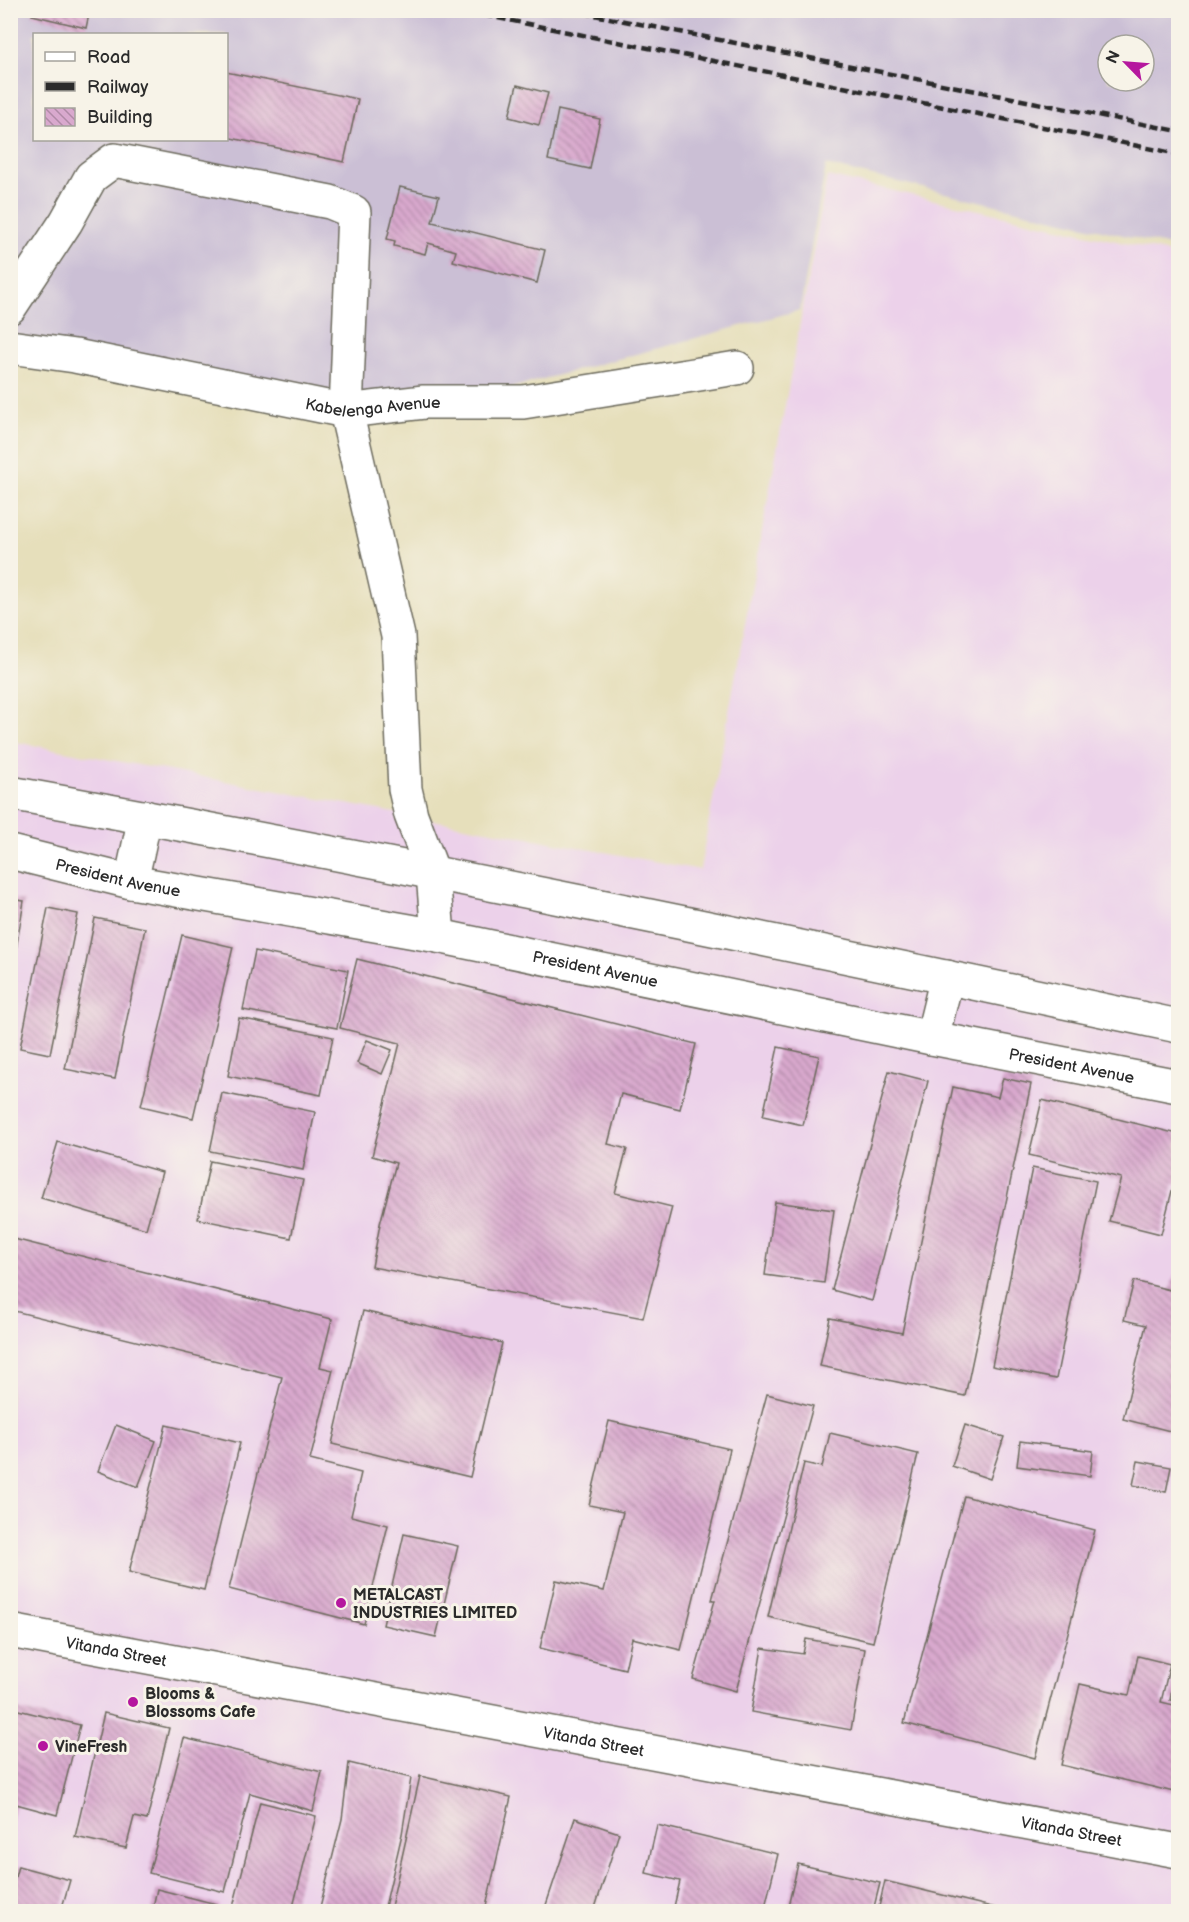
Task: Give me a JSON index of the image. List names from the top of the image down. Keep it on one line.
{"streets":{"street":["Kabelenga Avenue","President Avenue","Vitanda Street"]},"places":["METALCAST INDUSTRIES LIMITED","Blooms & Blossoms Cafe","VineFresh"],"legend":["Road","Railway","Building"],"north":"top left"}
